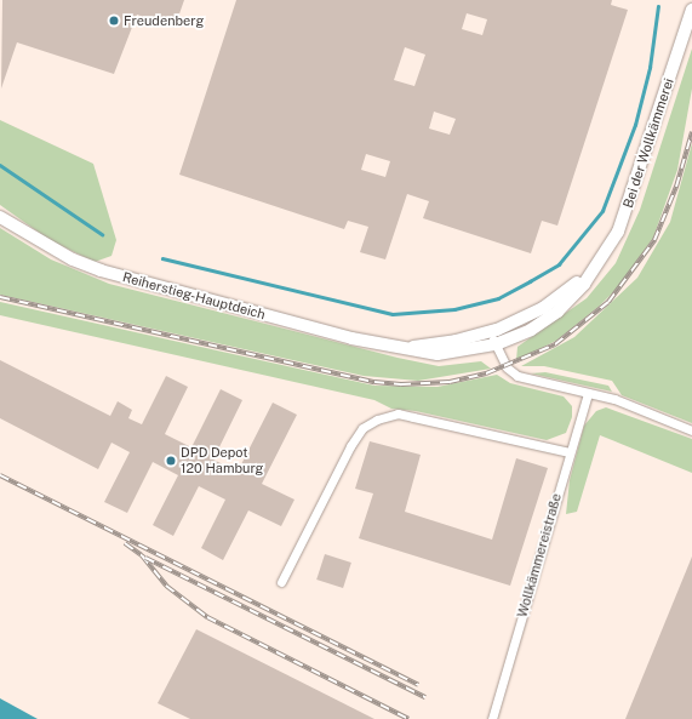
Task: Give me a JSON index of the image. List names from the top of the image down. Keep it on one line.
{"streets":{"main road":["Bei der Wollkämmerei","Reiherstieg-Hauptdeich"],"street":["Wollkämmereistraße"]},"crossings":[["Bei der Wollkämmerei","Reiherstieg-Hauptdeich"]],"places":["Freudenberg","DPD Depot 120 Hamburg"]}
